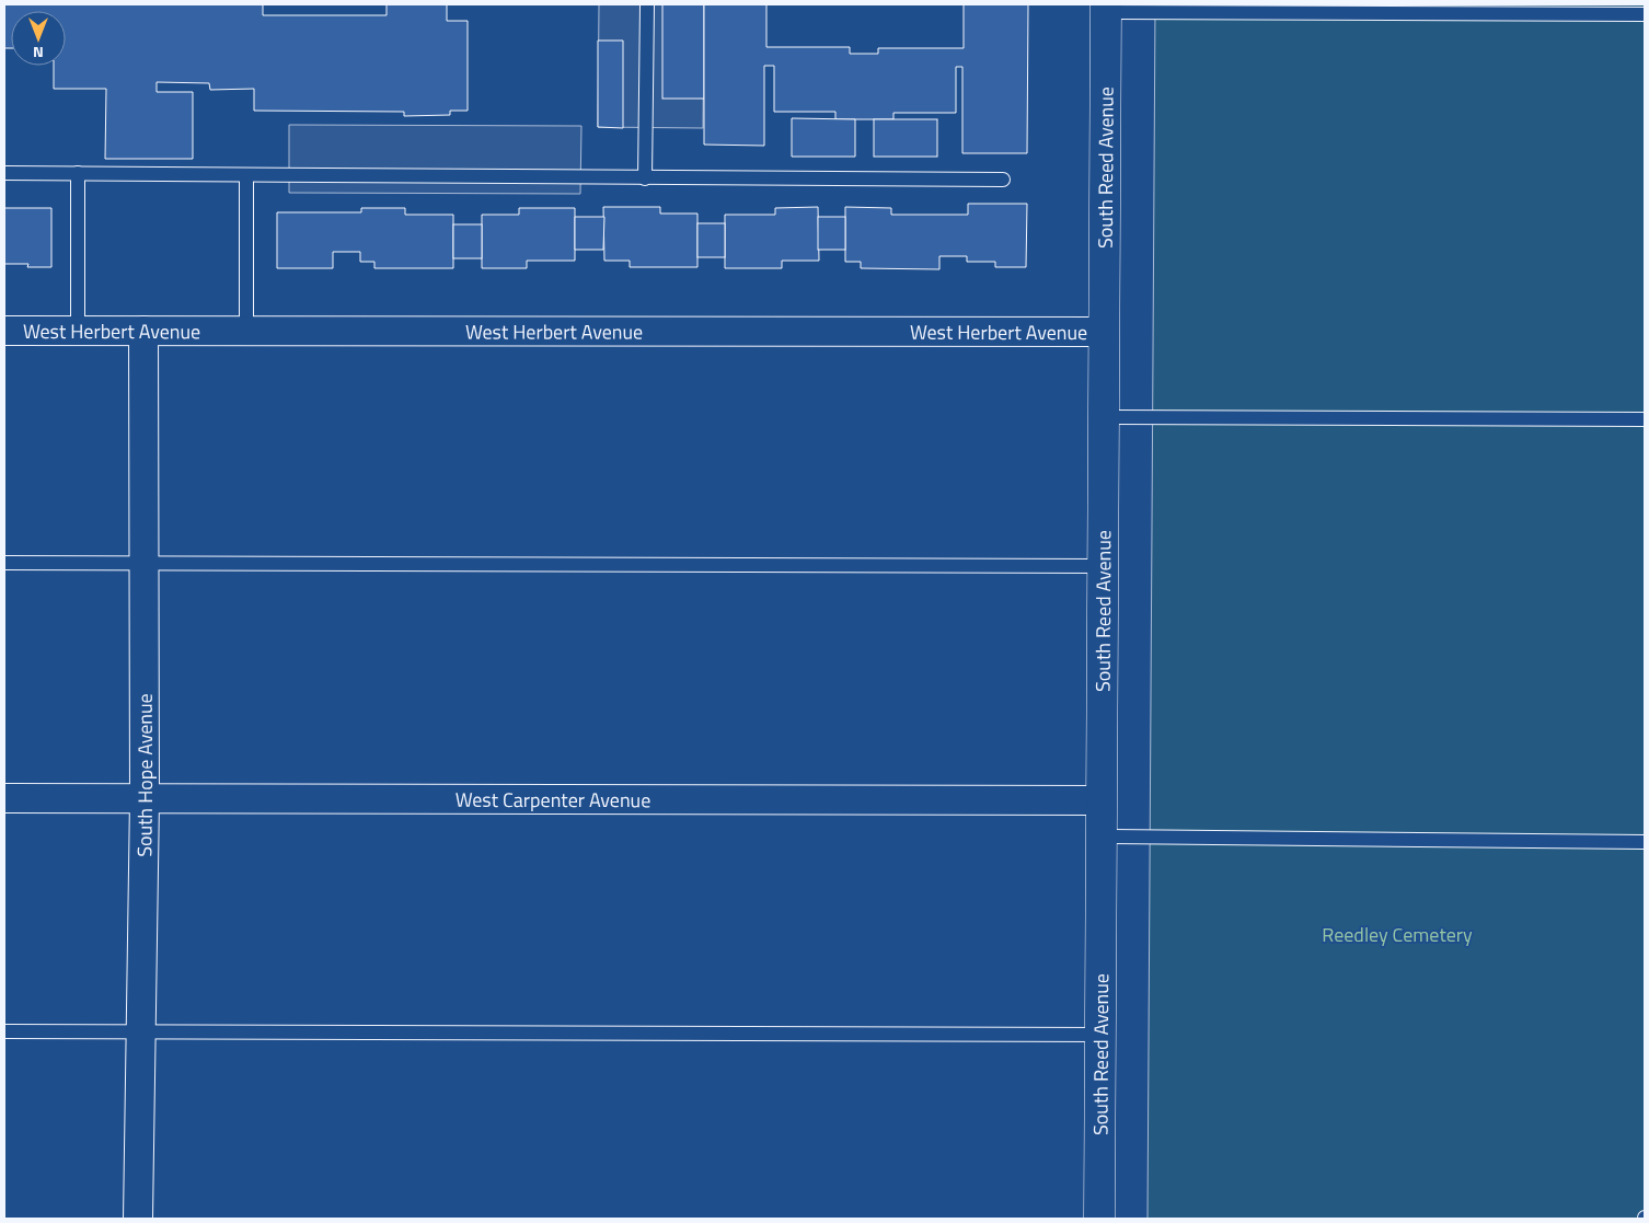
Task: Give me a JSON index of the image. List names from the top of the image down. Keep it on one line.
{"streets":{"street":["South Reed Avenue","West Herbert Avenue","South Hope Avenue","West Carpenter Avenue"]},"crossings":[["South Reed Avenue","West Herbert Avenue"],["South Reed Avenue","West Carpenter Avenue"],["West Herbert Avenue","South Hope Avenue"],["South Hope Avenue","West Carpenter Avenue"]],"parks":["Reedley Cemetery"],"north":"bottom"}
